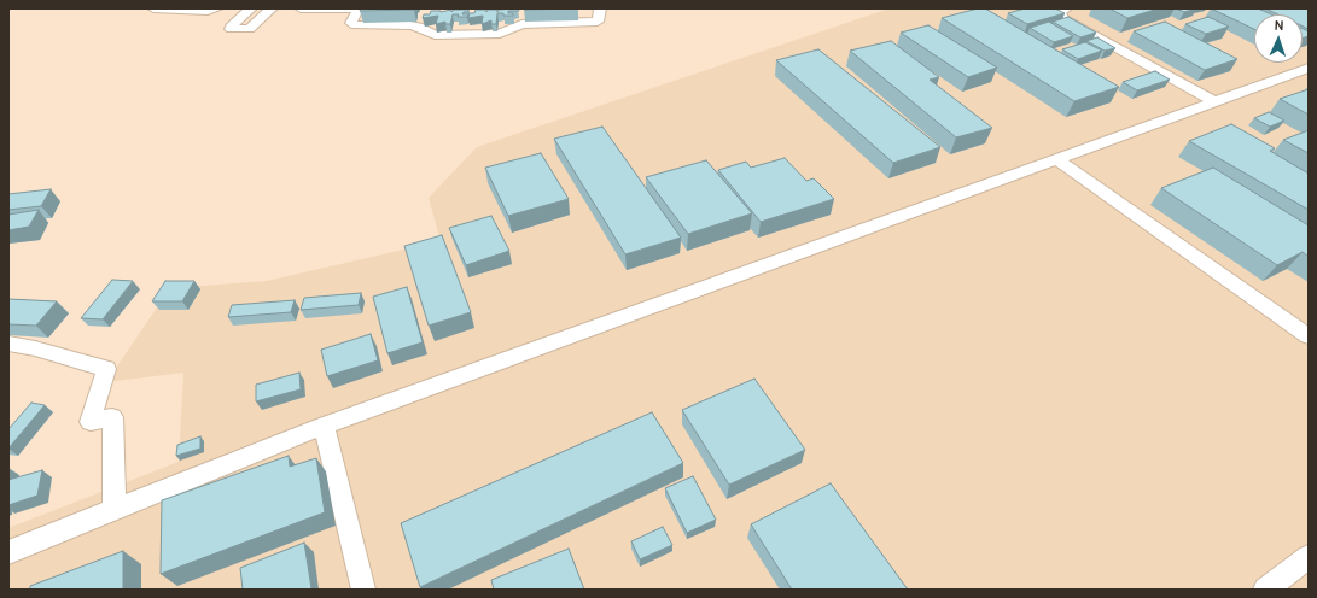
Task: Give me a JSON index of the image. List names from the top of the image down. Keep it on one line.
{"north":"top"}
